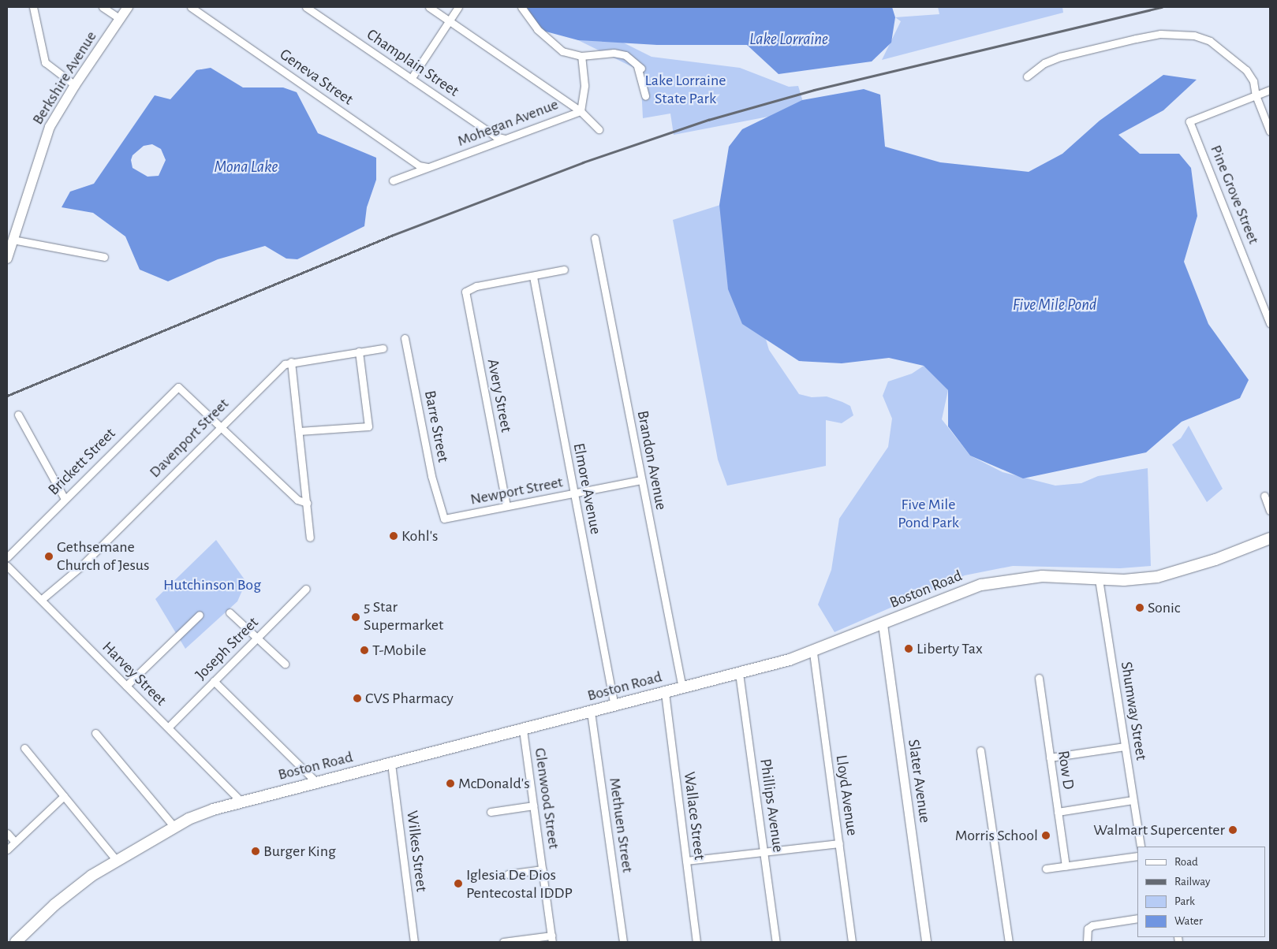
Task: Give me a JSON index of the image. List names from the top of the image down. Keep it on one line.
{"streets":{"main road":["Berkshire Avenue","Boston Road"],"street":["Champlain Street","Geneva Street","Mohegan Avenue","Pine Grove Street","Avery Street","Barre Street","Davenport Street","Brandon Avenue","Brickett Street","Elmore Avenue","Newport Street","Joseph Street","Harvey Street","Shumway Street","Row D","Slater Avenue","Lloyd Avenue","Glenwood Street","Phillips Avenue","Wallace Street","Methuen Street","Wilkes Street"]},"crossings":[["Champlain Street","Mohegan Avenue"],["Geneva Street","Mohegan Avenue"],["Avery Street","Elmore Avenue"],["Avery Street","Newport Street"],["Barre Street","Newport Street"],["Davenport Street","Brickett Street"],["Davenport Street","Harvey Street"],["Brandon Avenue","Newport Street"],["Brandon Avenue","Boston Road"],["Elmore Avenue","Newport Street"],["Elmore Avenue","Boston Road"],["Boston Road","Harvey Street"],["Boston Road","Shumway Street"],["Boston Road","Slater Avenue"],["Boston Road","Lloyd Avenue"],["Boston Road","Glenwood Street"],["Boston Road","Phillips Avenue"],["Boston Road","Wallace Street"],["Boston Road","Methuen Street"],["Boston Road","Wilkes Street"],["Joseph Street","Harvey Street"]],"water":["Lake Lorraine","Mona Lake","Five Mile Pond"],"parks":["Lake Lorraine State Park","Five Mile Pond Park","Hutchinson Bog"],"places":["Kohl's","Gethsemane Church of Jesus","Sonic","5 Star Supermarket","Liberty Tax","T-Mobile","CVS Pharmacy","McDonald's","Walmart Supercenter","Morris School","Burger King","Iglesia De Dios Pentecostal IDDP"],"legend":["Road","Railway","Park","Water"]}
